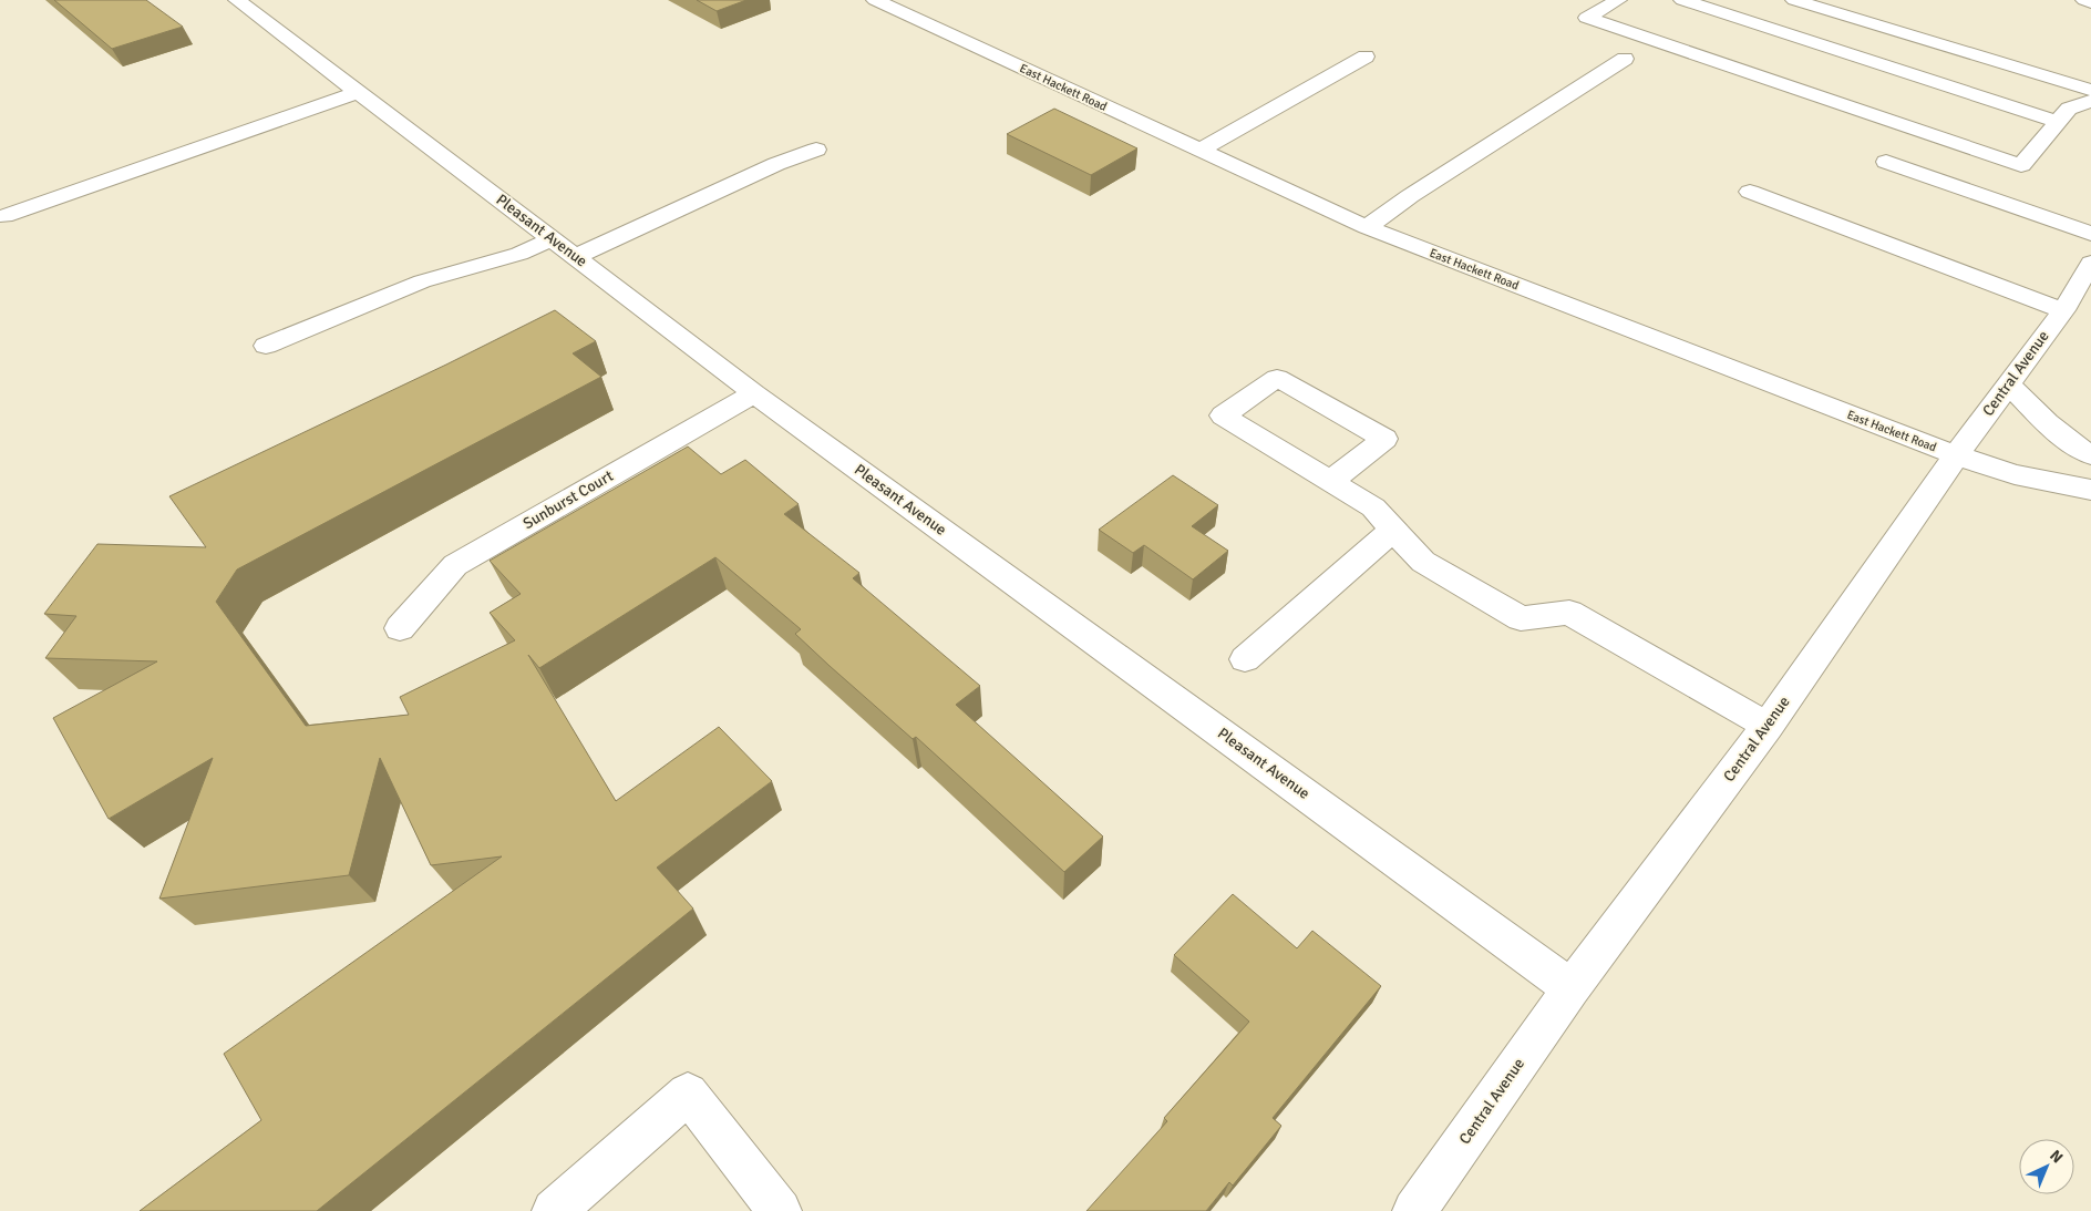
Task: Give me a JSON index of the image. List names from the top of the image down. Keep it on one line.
{"streets":{"street":["East Hackett Road","Pleasant Avenue","Central Avenue","Sunburst Court"]},"crossings":[["East Hackett Road","Central Avenue"],["Pleasant Avenue","Central Avenue"],["Pleasant Avenue","Sunburst Court"]],"north":"top right"}
